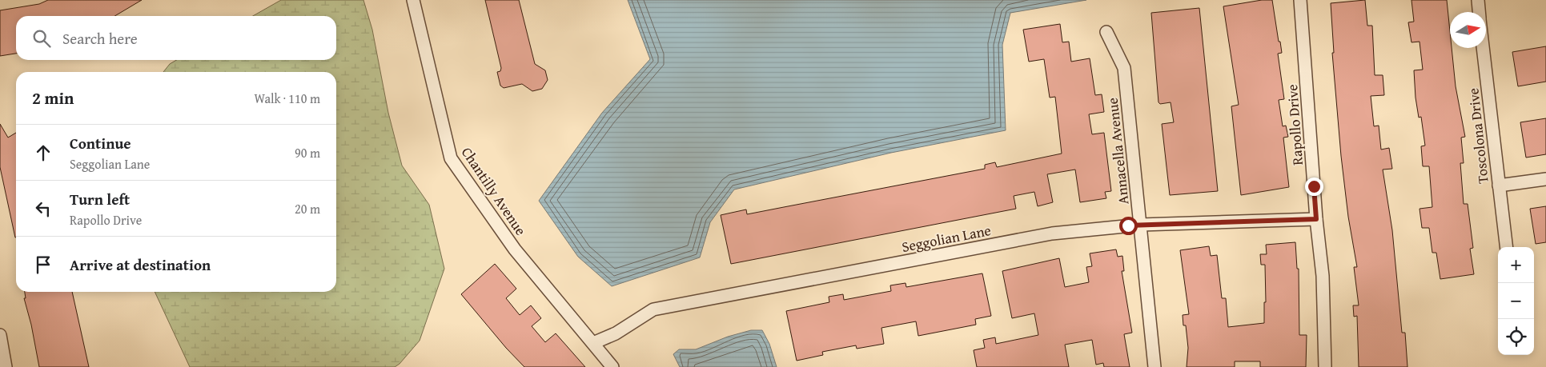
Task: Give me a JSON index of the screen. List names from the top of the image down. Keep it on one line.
{"streets":{"street":["Rapollo Drive","Toscolona Drive","Annacella Avenue","Chantilly Avenue","Seggolian Lane"]},"crossings":[["Rapollo Drive","Seggolian Lane"],["Annacella Avenue","Seggolian Lane"],["Chantilly Avenue","Seggolian Lane"]],"north":"right","page":{"search":"Search here","heading":["2 min","Walk · 110 m"],"list":[["Continue","Seggolian Lane","90 m"],["Turn left","Rapollo Drive","20 m"],"Arrive at destination"],"map_buttons":["+","−"]}}
